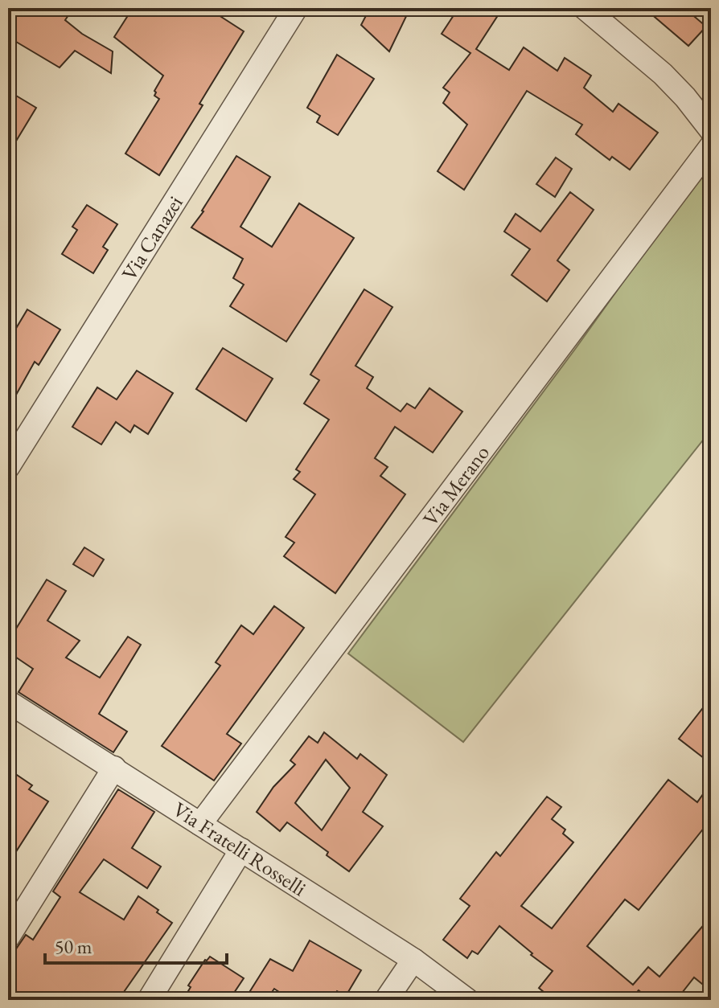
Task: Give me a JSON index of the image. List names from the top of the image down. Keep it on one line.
{"streets":{"street":["Via Canazei","Via Merano","Via Fratelli Rosselli"]},"crossings":[["Via Merano","Via Fratelli Rosselli"]],"scale_bar":"50 m"}
